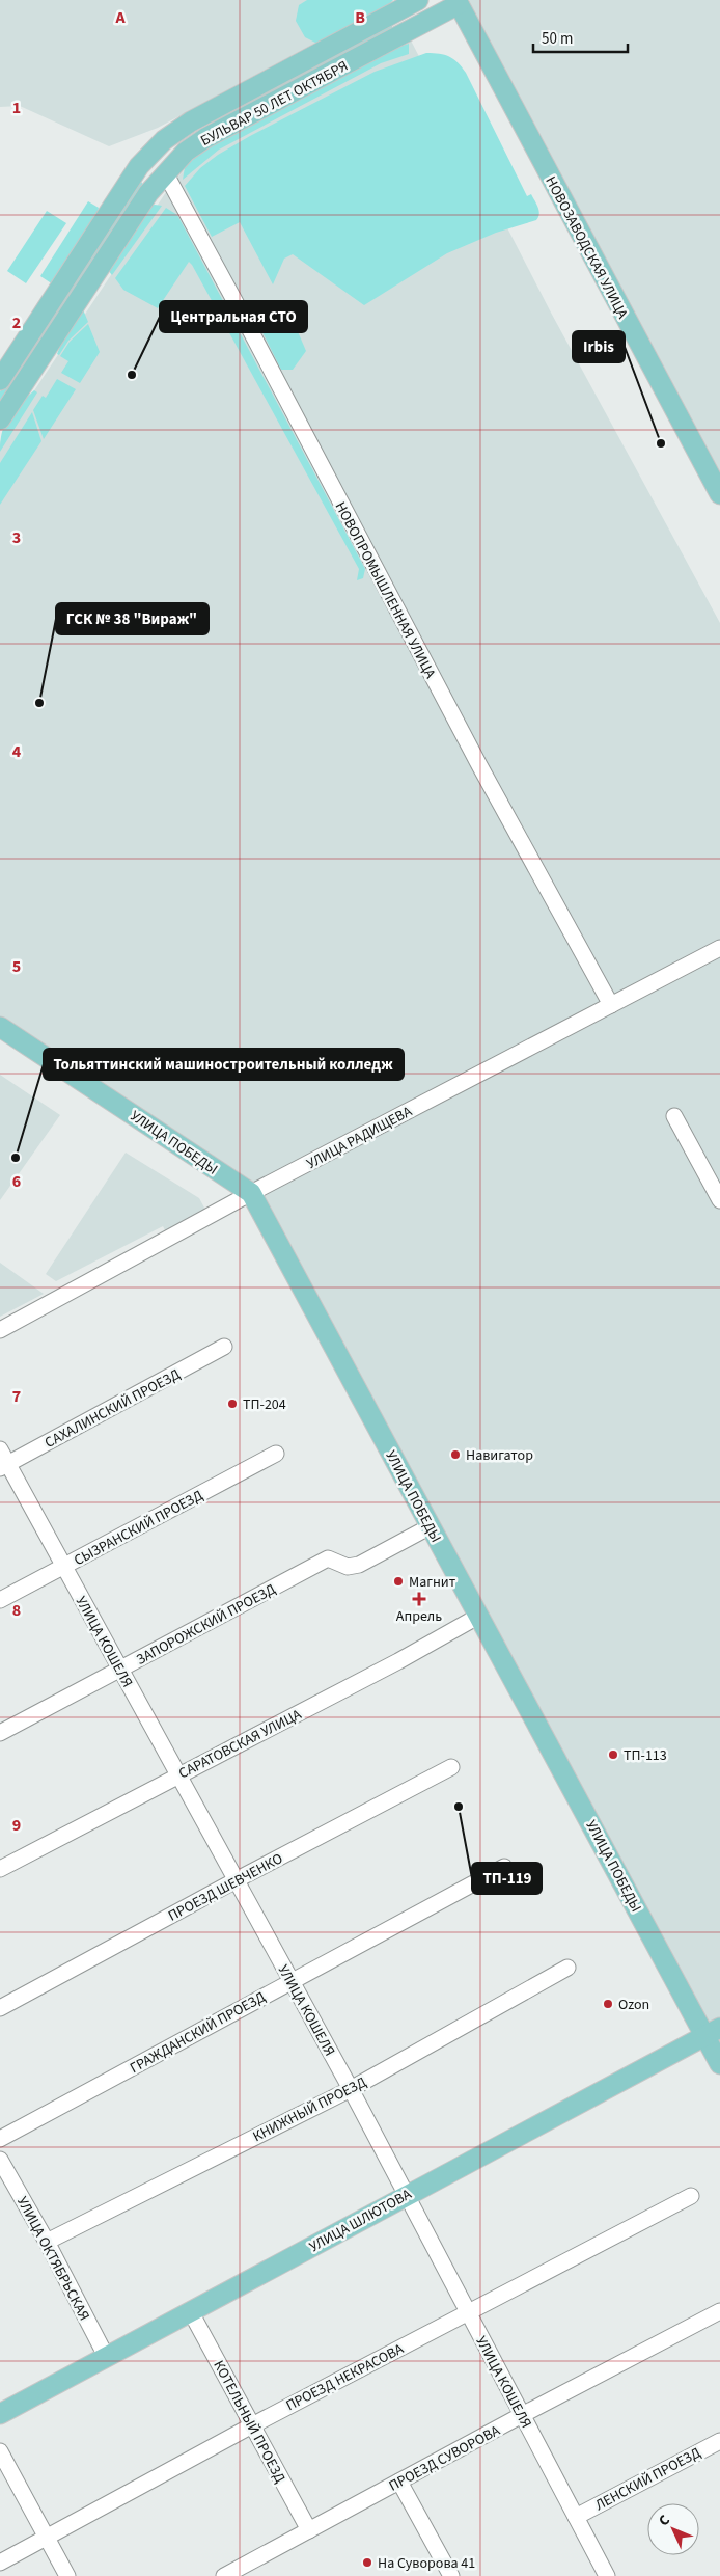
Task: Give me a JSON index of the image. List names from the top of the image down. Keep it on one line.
{"streets":{"main road":["БУЛЬВАР 50 ЛЕТ ОКТЯБРЯ","НОВОЗАВОДСКАЯ УЛИЦА","УЛИЦА ПОБЕДЫ","УЛИЦА ШЛЮТОВА"],"street":["НОВОПРОМЫШЛЕННАЯ УЛИЦА","УЛИЦА РАДИЩЕВА","САХАЛИНСКИЙ ПРОЕЗД","СЫЗРАНСКИЙ ПРОЕЗД","ЗАПОРОЖСКИЙ ПРОЕЗД","УЛИЦА КОШЕЛЯ","САРАТОВСКАЯ УЛИЦА","ПРОЕЗД ШЕВЧЕНКО","ГРАЖДАНСКИЙ ПРОЕЗД","КНИЖНЫЙ ПРОЕЗД","УЛИЦА ОКТЯБРЬСКАЯ","ПРОЕЗД НЕКРАСОВА","КОТЕЛЬНЫЙ ПРОЕЗД","ПРОЕЗД СУВОРОВА","ЛЕНСКИЙ ПРОЕЗД"]},"crossings":[["БУЛЬВАР 50 ЛЕТ ОКТЯБРЯ","НОВОЗАВОДСКАЯ УЛИЦА"],["БУЛЬВАР 50 ЛЕТ ОКТЯБРЯ","НОВОПРОМЫШЛЕННАЯ УЛИЦА"],["НОВОПРОМЫШЛЕННАЯ УЛИЦА","УЛИЦА РАДИЩЕВА"],["УЛИЦА РАДИЩЕВА","УЛИЦА ПОБЕДЫ"],["УЛИЦА ПОБЕДЫ","ЗАПОРОЖСКИЙ ПРОЕЗД"],["УЛИЦА ПОБЕДЫ","САРАТОВСКАЯ УЛИЦА"],["УЛИЦА ПОБЕДЫ","УЛИЦА ШЛЮТОВА"],["САХАЛИНСКИЙ ПРОЕЗД","УЛИЦА КОШЕЛЯ"],["СЫЗРАНСКИЙ ПРОЕЗД","УЛИЦА КОШЕЛЯ"],["ЗАПОРОЖСКИЙ ПРОЕЗД","УЛИЦА КОШЕЛЯ"],["УЛИЦА КОШЕЛЯ","САРАТОВСКАЯ УЛИЦА"],["УЛИЦА КОШЕЛЯ","ПРОЕЗД ШЕВЧЕНКО"],["УЛИЦА КОШЕЛЯ","ГРАЖДАНСКИЙ ПРОЕЗД"],["УЛИЦА КОШЕЛЯ","КНИЖНЫЙ ПРОЕЗД"],["УЛИЦА КОШЕЛЯ","УЛИЦА ШЛЮТОВА"],["УЛИЦА КОШЕЛЯ","ПРОЕЗД НЕКРАСОВА"],["УЛИЦА КОШЕЛЯ","ПРОЕЗД СУВОРОВА"],["УЛИЦА КОШЕЛЯ","ЛЕНСКИЙ ПРОЕЗД"],["КНИЖНЫЙ ПРОЕЗД","УЛИЦА ОКТЯБРЬСКАЯ"],["УЛИЦА ШЛЮТОВА","УЛИЦА ОКТЯБРЬСКАЯ"],["УЛИЦА ШЛЮТОВА","КОТЕЛЬНЫЙ ПРОЕЗД"],["ПРОЕЗД НЕКРАСОВА","КОТЕЛЬНЫЙ ПРОЕЗД"],["КОТЕЛЬНЫЙ ПРОЕЗД","ПРОЕЗД СУВОРОВА"]],"places":{"other":["Центральная СТО","Irbis","ГСК № 38 \"Вираж\"","Тольяттинский машиностроительный колледж","ТП-204","Навигатор","Магнит","ТП-113","ТП-119","Ozon","На Суворова 41"],"health":["Апрель"]},"scale_bar":"50 m","north":"top left","grid":{"columns":["A","B"],"rows":["1","2","3","4","5","6","7","8","9"]}}
